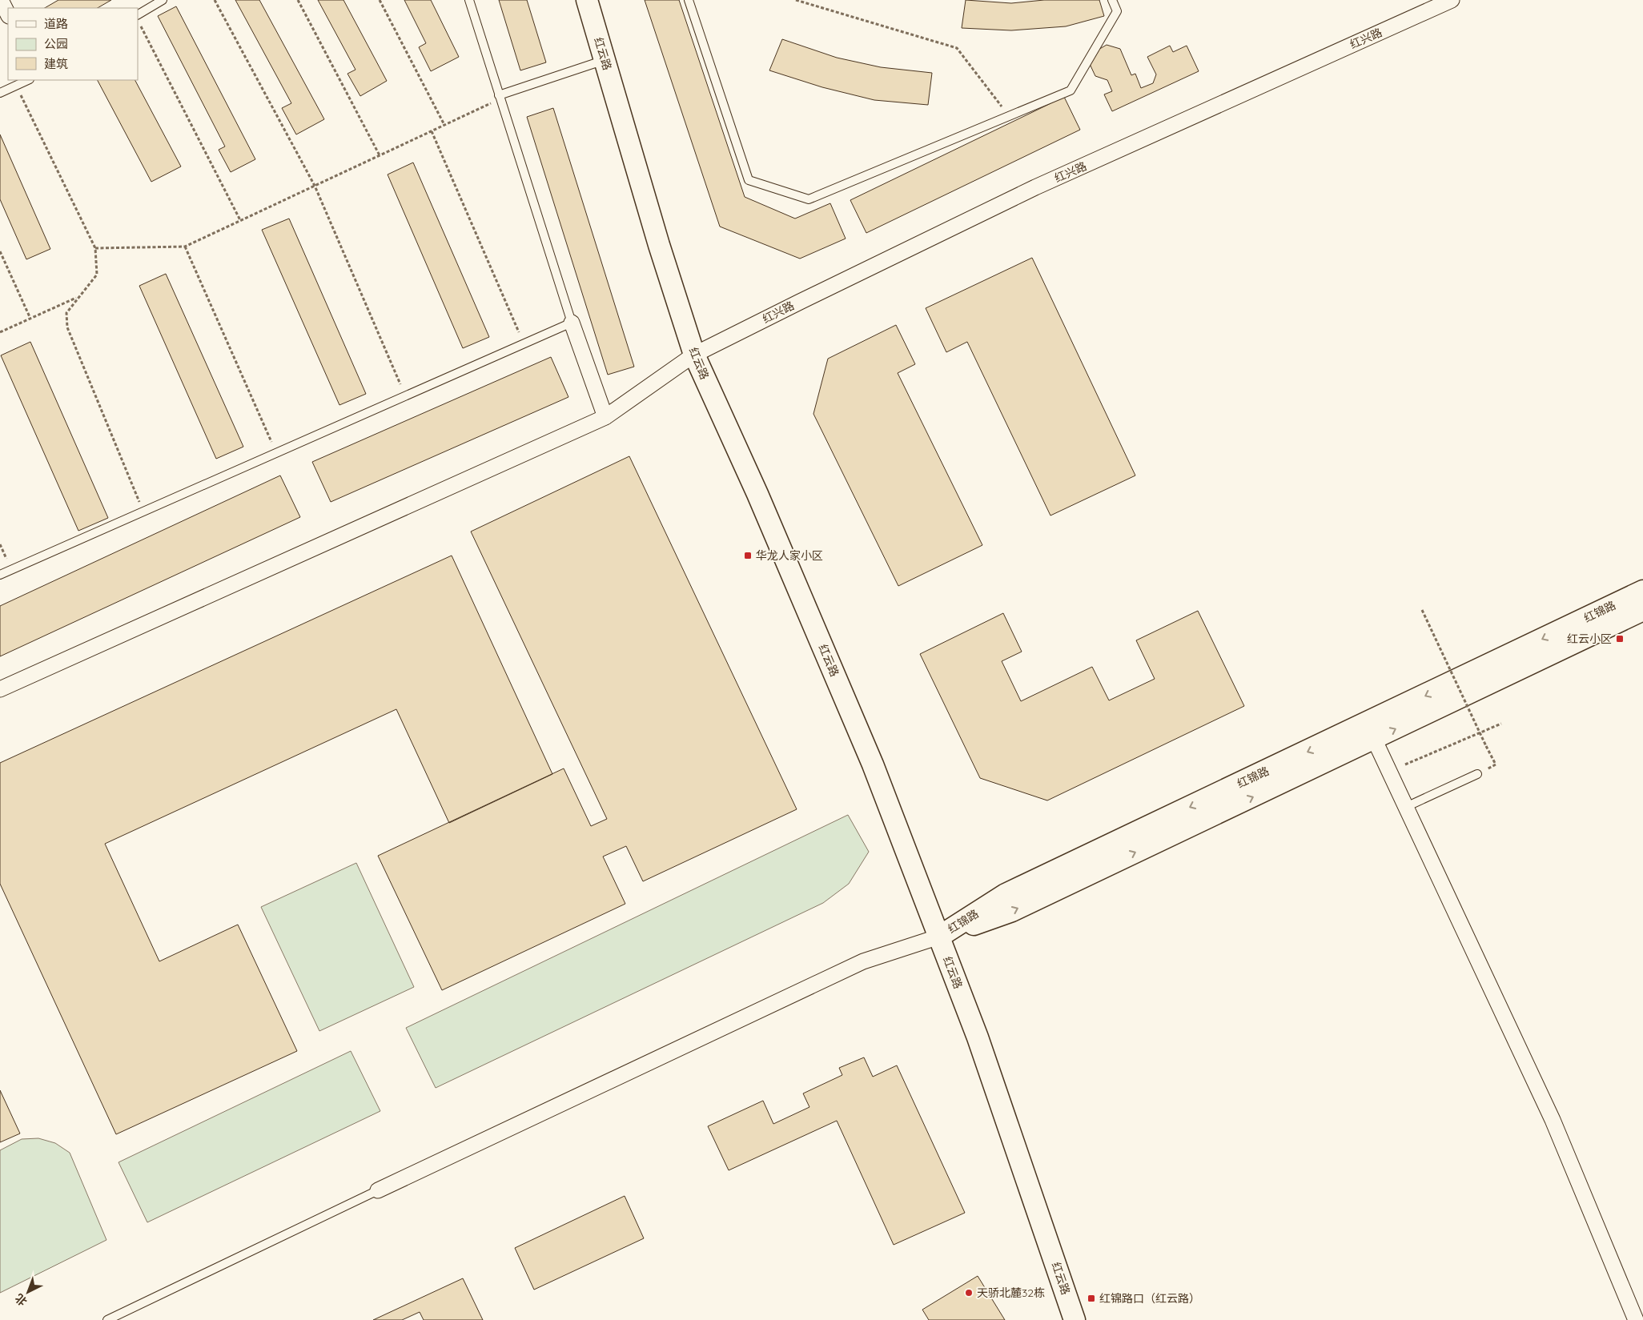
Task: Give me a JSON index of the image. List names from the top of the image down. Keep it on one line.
{"streets":{"street":["红兴路","红云路","红锦路"]},"crossings":[["红兴路","红云路"],["红云路","红锦路"]],"places":{"transit":["华龙人家小区","红云小区","红锦路口（红云路）"],"other":["天骄北麓32栋"]},"legend":["道路","公园","建筑"],"north":"bottom left"}
